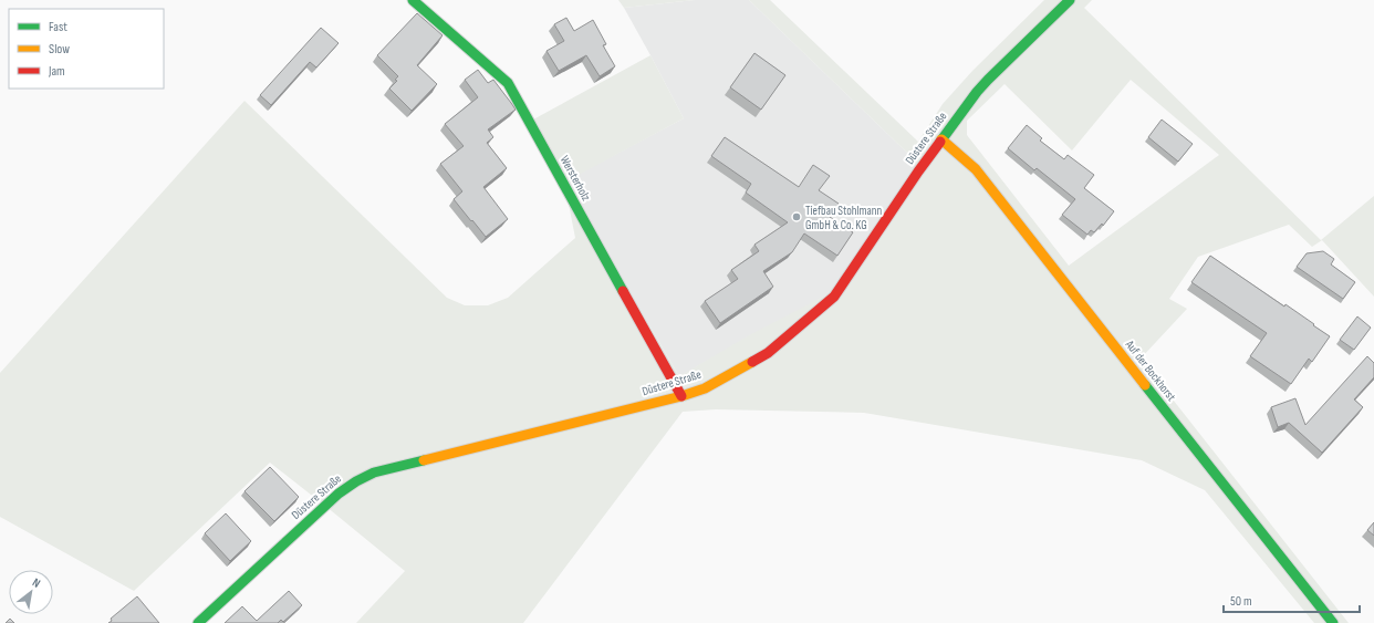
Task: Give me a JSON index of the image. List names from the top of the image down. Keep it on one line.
{"streets":{"street":["Düstere Straße","Wersterholz","Auf der Bockhorst"]},"crossings":[["Düstere Straße","Wersterholz"],["Düstere Straße","Auf der Bockhorst"]],"places":["Tiefbau Stohlmann GmbH & Co. KG"],"legend":["Fast","Slow","Jam"],"scale_bar":"50 m","north":"top right"}
